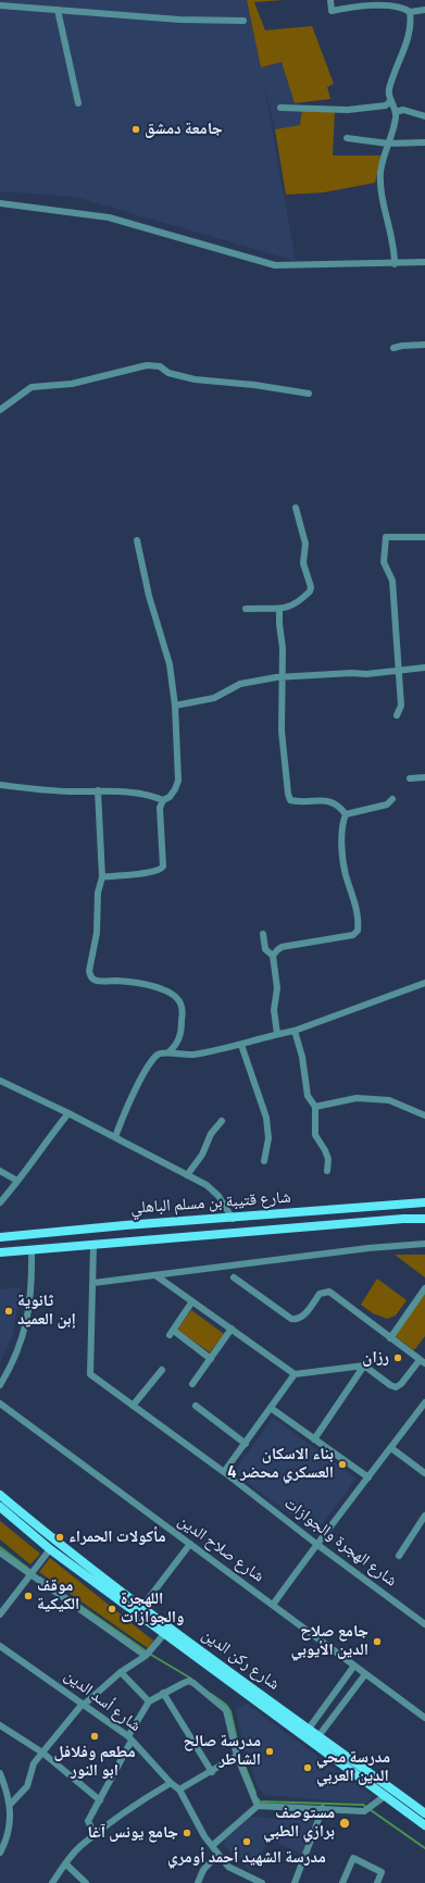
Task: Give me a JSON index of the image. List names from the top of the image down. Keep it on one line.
{"streets":{"main road":["شارع قتيبة بن مسلم الباهلي","شارع ركن الدين"],"street":["شارع الهجرة والجوازات","شارع صلاح الدين","شارع أسد الدين"]},"crossings":[["شارع قتيبة بن مسلم الباهلي","شارع الهجرة والجوازات"]],"places":["جامعة دمشق","ثانوية إبن العميد","رزان","بناء الاسكان العسكري محضر 4","مأكولات الحمراء","موقف الكيكية","اللهجرة والجوازات","جامع صلاح الدين الأيوبي","مطعم وفلافل ابو النور","مدرسة صالح الشاطر","مدرسة محي الدين العربي","مستوصف برازي الطبي","جامع يونس آغا","مدرسة الشهيد أحمد أومري"]}
